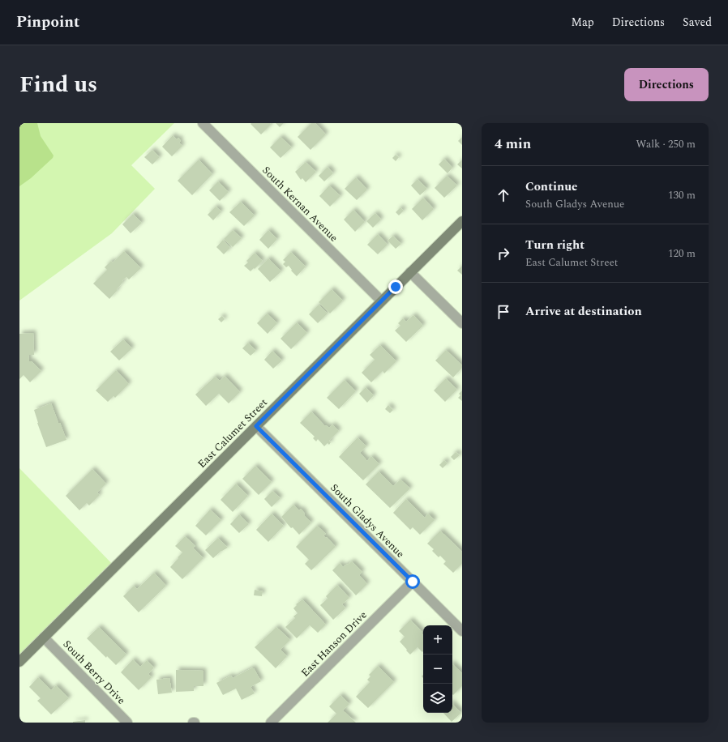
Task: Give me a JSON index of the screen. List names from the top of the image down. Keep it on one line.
{"streets":{"main road":["East Calumet Street"],"street":["South Kernan Avenue","South Gladys Avenue","East Hanson Drive","South Berry Drive"]},"crossings":[["South Kernan Avenue","East Calumet Street"],["East Calumet Street","South Gladys Avenue"],["East Calumet Street","South Berry Drive"],["South Gladys Avenue","East Hanson Drive"]],"page":{"header":"Pinpoint","nav":["Map","Directions","Saved"],"title":"Find us","buttons":"Directions","heading":["4 min","Walk · 250 m"],"list":[["Continue","South Gladys Avenue","130 m"],["Turn right","East Calumet Street","120 m"],"Arrive at destination"],"map_buttons":["+","−"]}}
